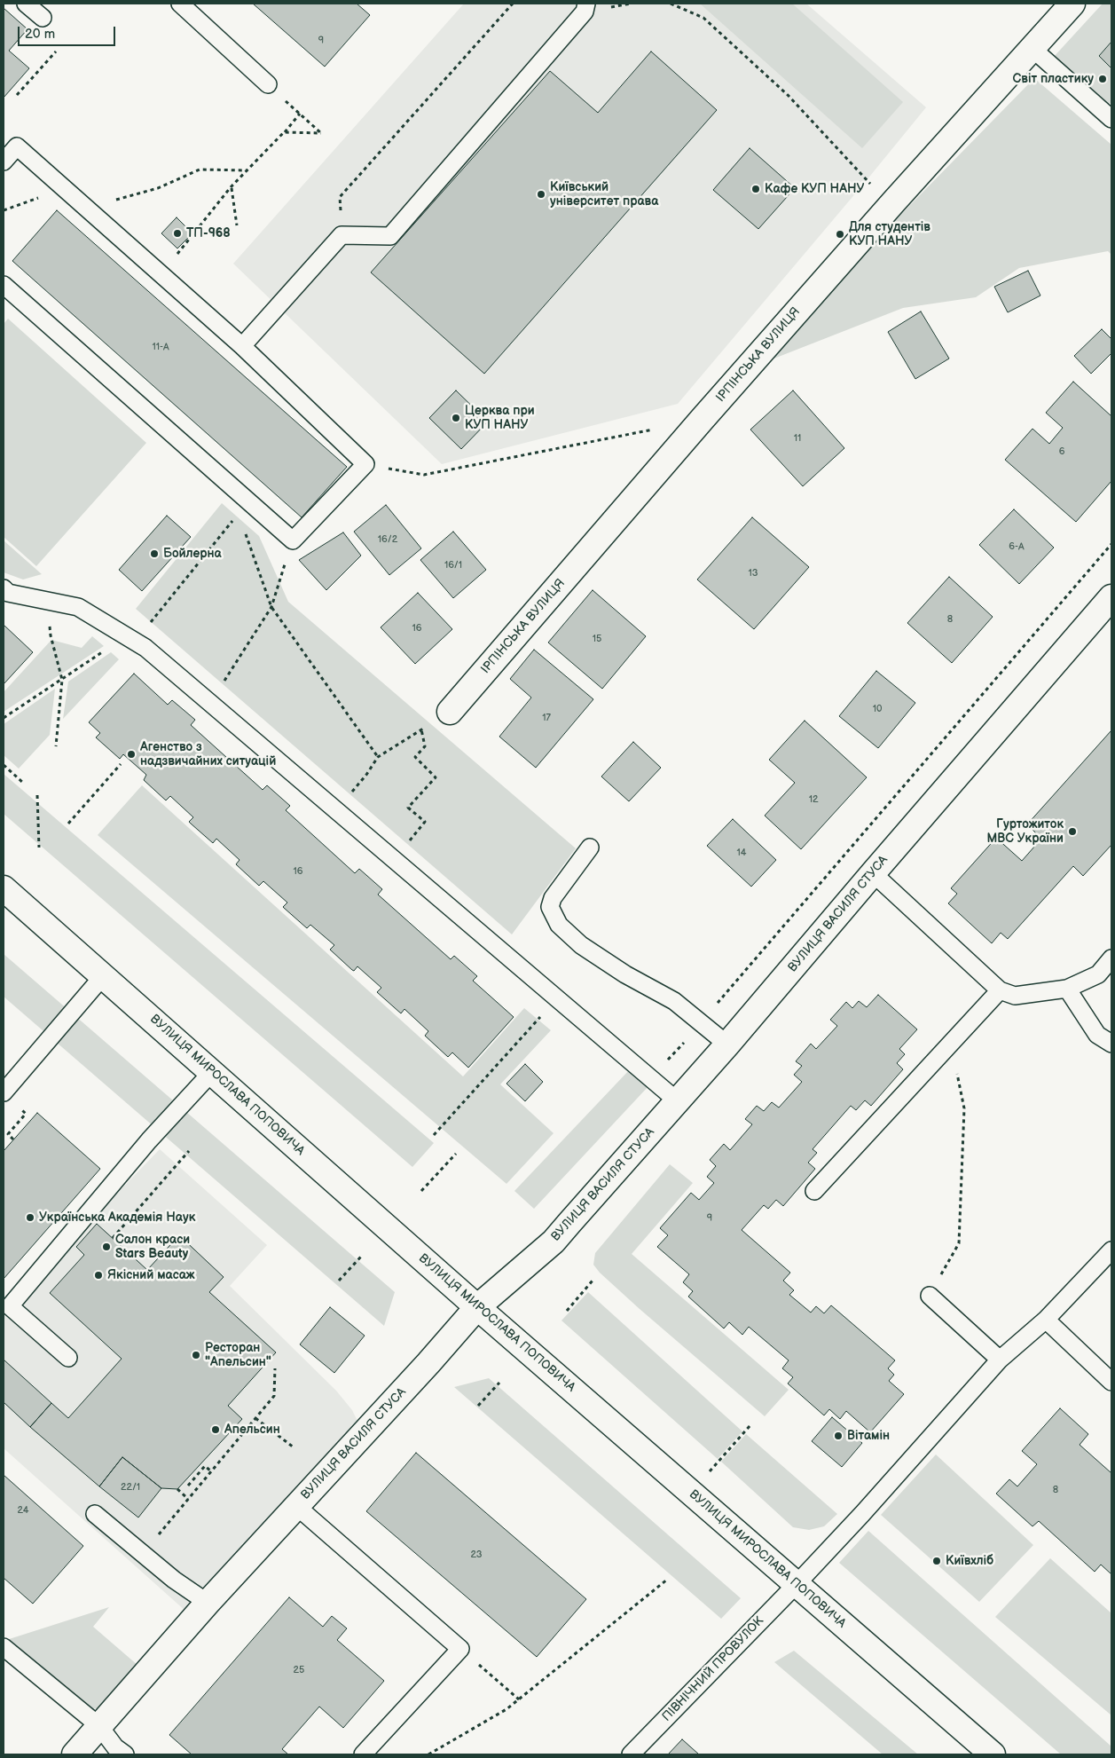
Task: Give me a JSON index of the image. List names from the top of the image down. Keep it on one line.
{"streets":{"street":["ІРПІНСЬКА ВУЛИЦЯ","ВУЛИЦЯ ВАСИЛЯ СТУСА","ВУЛИЦЯ МИРОСЛАВА ПОПОВИЧА"],"lane":["ПІВНІЧНИЙ ПРОВУЛОК"]},"crossings":[["ВУЛИЦЯ ВАСИЛЯ СТУСА","ВУЛИЦЯ МИРОСЛАВА ПОПОВИЧА"],["ВУЛИЦЯ МИРОСЛАВА ПОПОВИЧА","ПІВНІЧНИЙ ПРОВУЛОК"]],"places":["Світ пластику","Кафе КУП НАНУ","Київський університет права","ТП-968","Для студентів КУП НАНУ","Церква при КУП НАНУ","Бойлерна","Агенство з надзвичайних ситуацій","Гуртожиток МВС України","Українська Академія Наук","Салон краси Stars Beauty","Якісний масаж","Ресторан \"Апельсин\"","Апельсин","Вітамін","Київхліб"],"house_numbers":["9","11-А","11","6","16/2","6-А","16/1","13","8","16","15","10","17","12","14","16","9","22/1","8","24","23","25"],"scale_bar":"20 m"}
